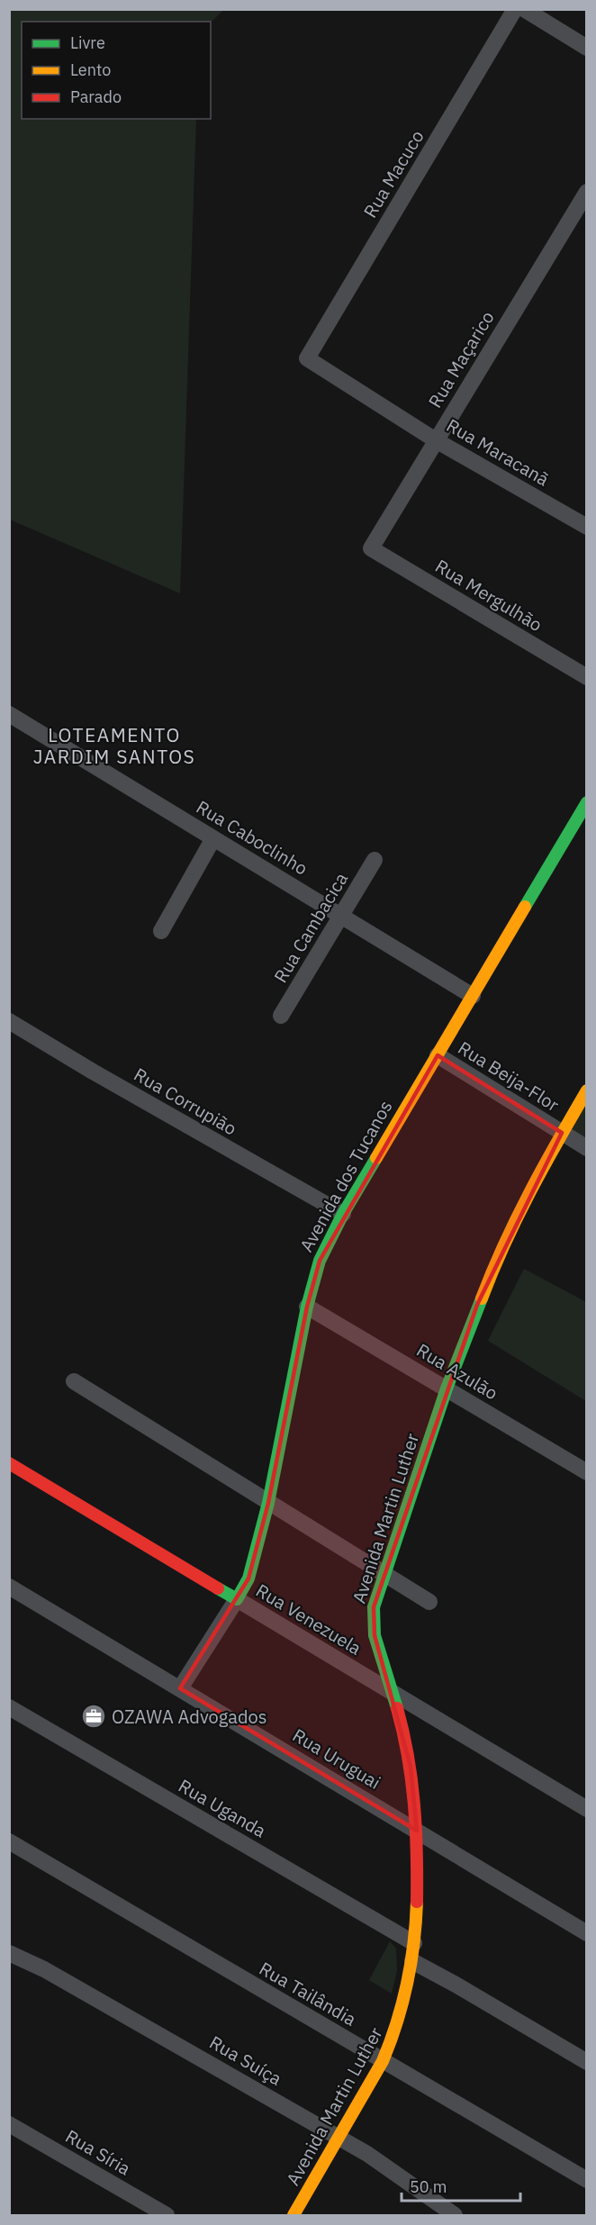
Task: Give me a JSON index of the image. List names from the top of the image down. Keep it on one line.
{"streets":{"main road":["Avenida dos Tucanos","Avenida Martin Luther","Rua Venezuela"],"street":["Rua Macuco","Rua Maçarico","Rua Maracanã","Rua Mergulhão","Rua Caboclinho","Rua Cambacica","Rua Beija-Flor","Rua Corrupião","Rua Azulão","Rua Uruguai","Rua Uganda","Rua Tailândia","Rua Suíça","Rua Síria"]},"crossings":[["Rua Macuco","Rua Maracanã"],["Rua Maçarico","Rua Maracanã"],["Rua Maçarico","Rua Mergulhão"],["Rua Caboclinho","Rua Cambacica"],["Rua Caboclinho","Avenida dos Tucanos"],["Rua Beija-Flor","Avenida dos Tucanos"],["Rua Beija-Flor","Avenida Martin Luther"],["Rua Corrupião","Avenida dos Tucanos"],["Avenida dos Tucanos","Rua Azulão"],["Avenida dos Tucanos","Rua Venezuela"],["Avenida dos Tucanos","Rua Uruguai"],["Rua Azulão","Avenida Martin Luther"],["Avenida Martin Luther","Rua Venezuela"],["Avenida Martin Luther","Rua Uruguai"],["Avenida Martin Luther","Rua Uganda"],["Avenida Martin Luther","Rua Tailândia"],["Avenida Martin Luther","Rua Suíça"]],"districts":["LOTEAMENTO JARDIM SANTOS"],"places":{"office":["OZAWA Advogados"]},"legend":["Livre","Lento","Parado"],"scale_bar":"50 m"}
